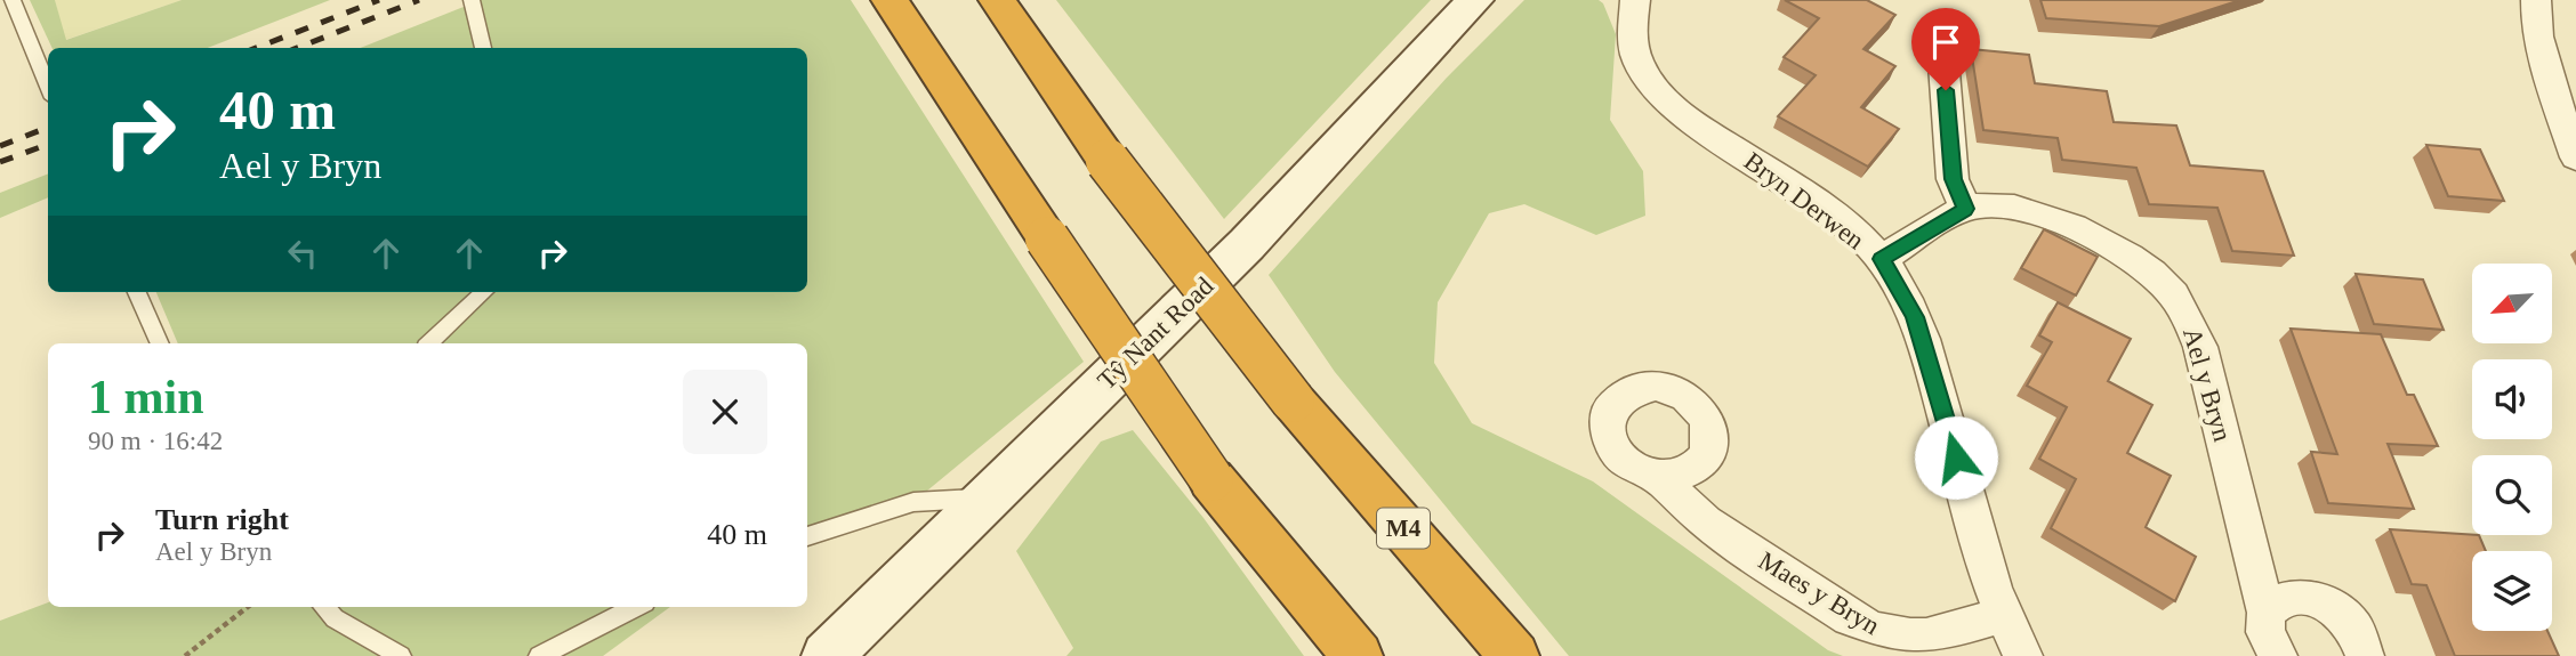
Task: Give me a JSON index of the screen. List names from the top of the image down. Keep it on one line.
{"streets":{"highway":["M4"],"main road":["Tŷ Nant Road"],"street":["Bryn Derwen","Ael y Bryn","Maes y Bryn"]},"crossings":[["Bryn Derwen","Ael y Bryn"],["Bryn Derwen","Maes y Bryn"]],"north":"bottom left","page":{"turn":["40 m","Ael y Bryn"],"heading":["1 min","90 m · 16:42"],"list":[{"name":"Turn right","note":"Ael y Bryn","value":"40 m"}]}}
